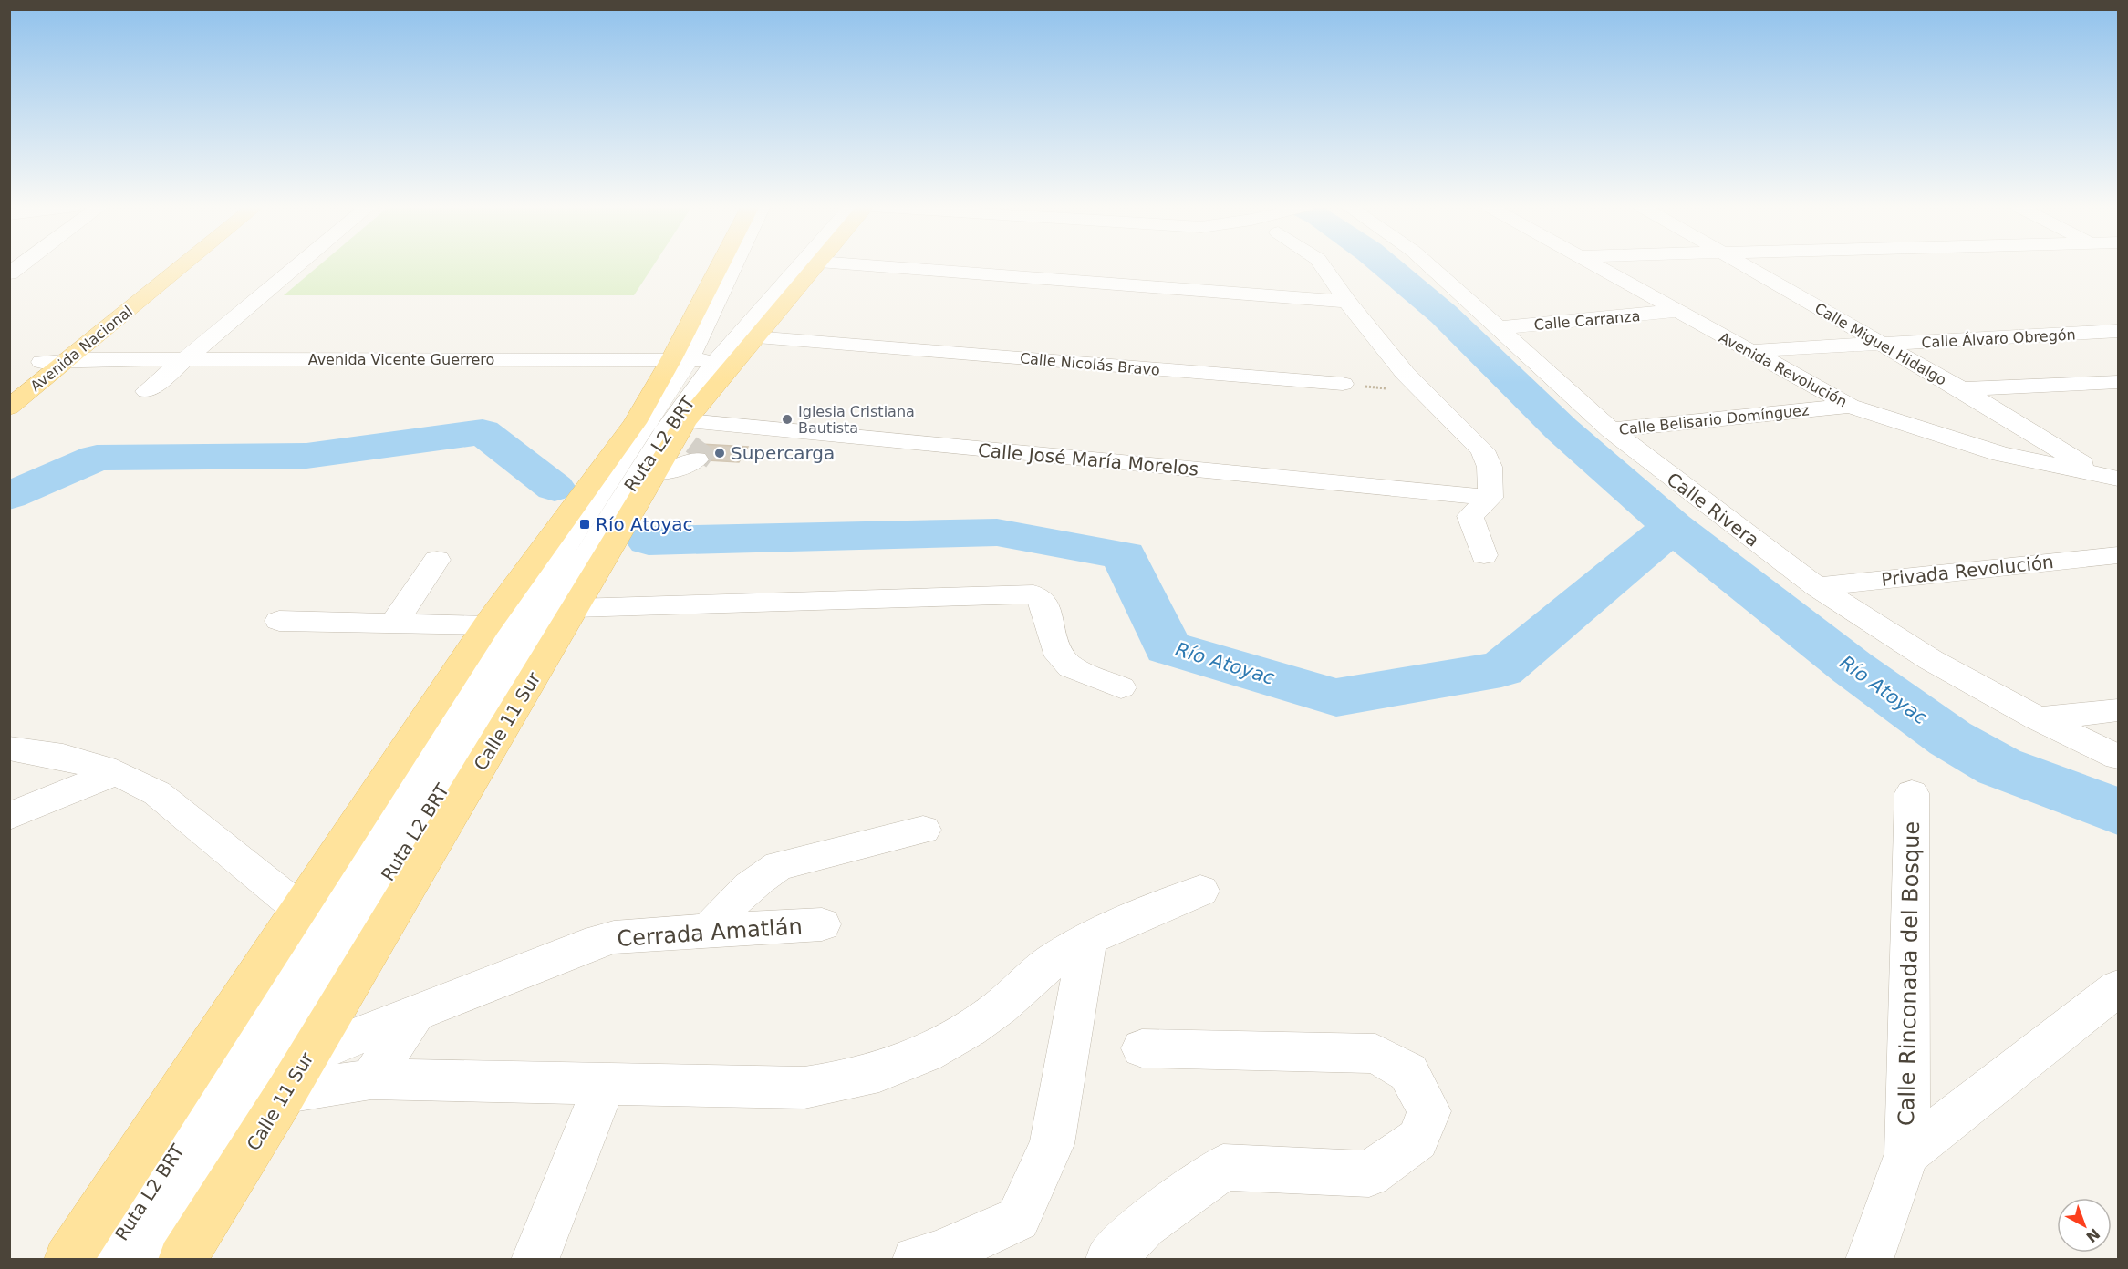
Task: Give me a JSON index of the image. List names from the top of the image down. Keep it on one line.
{"streets":{"main road":["Avenida Nacional","Calle 11 Sur"],"street":["Calle Carranza","Calle Álvaro Obregón","Calle Miguel Hidalgo","Avenida Vicente Guerrero","Calle Nicolás Bravo","Avenida Revolución","Calle Belisario Domínguez","Ruta L2 BRT","Calle José María Morelos","Calle Rivera","Privada Revolución","Cerrada Amatlán","Calle Rinconada del Bosque"]},"crossings":[["Calle Carranza","Avenida Revolución"],["Calle Carranza","Calle Rivera"],["Calle Álvaro Obregón","Calle Miguel Hidalgo"],["Calle Álvaro Obregón","Avenida Revolución"],["Calle Miguel Hidalgo","Avenida Revolución"],["Avenida Nacional","Avenida Vicente Guerrero"],["Avenida Vicente Guerrero","Calle Nicolás Bravo"],["Avenida Vicente Guerrero","Ruta L2 BRT"],["Avenida Vicente Guerrero","Calle 11 Sur"],["Calle Nicolás Bravo","Ruta L2 BRT"],["Calle Nicolás Bravo","Calle 11 Sur"],["Avenida Revolución","Calle Belisario Domínguez"],["Calle Belisario Domínguez","Calle Rivera"],["Ruta L2 BRT","Calle 11 Sur"],["Calle José María Morelos","Calle 11 Sur"],["Calle Rivera","Privada Revolución"],["Calle 11 Sur","Cerrada Amatlán"]],"water":["Río Atoyac"],"places":{"other":["Iglesia Cristiana Bautista","Supercarga"],"transit":["Río Atoyac"]},"north":"bottom right"}
